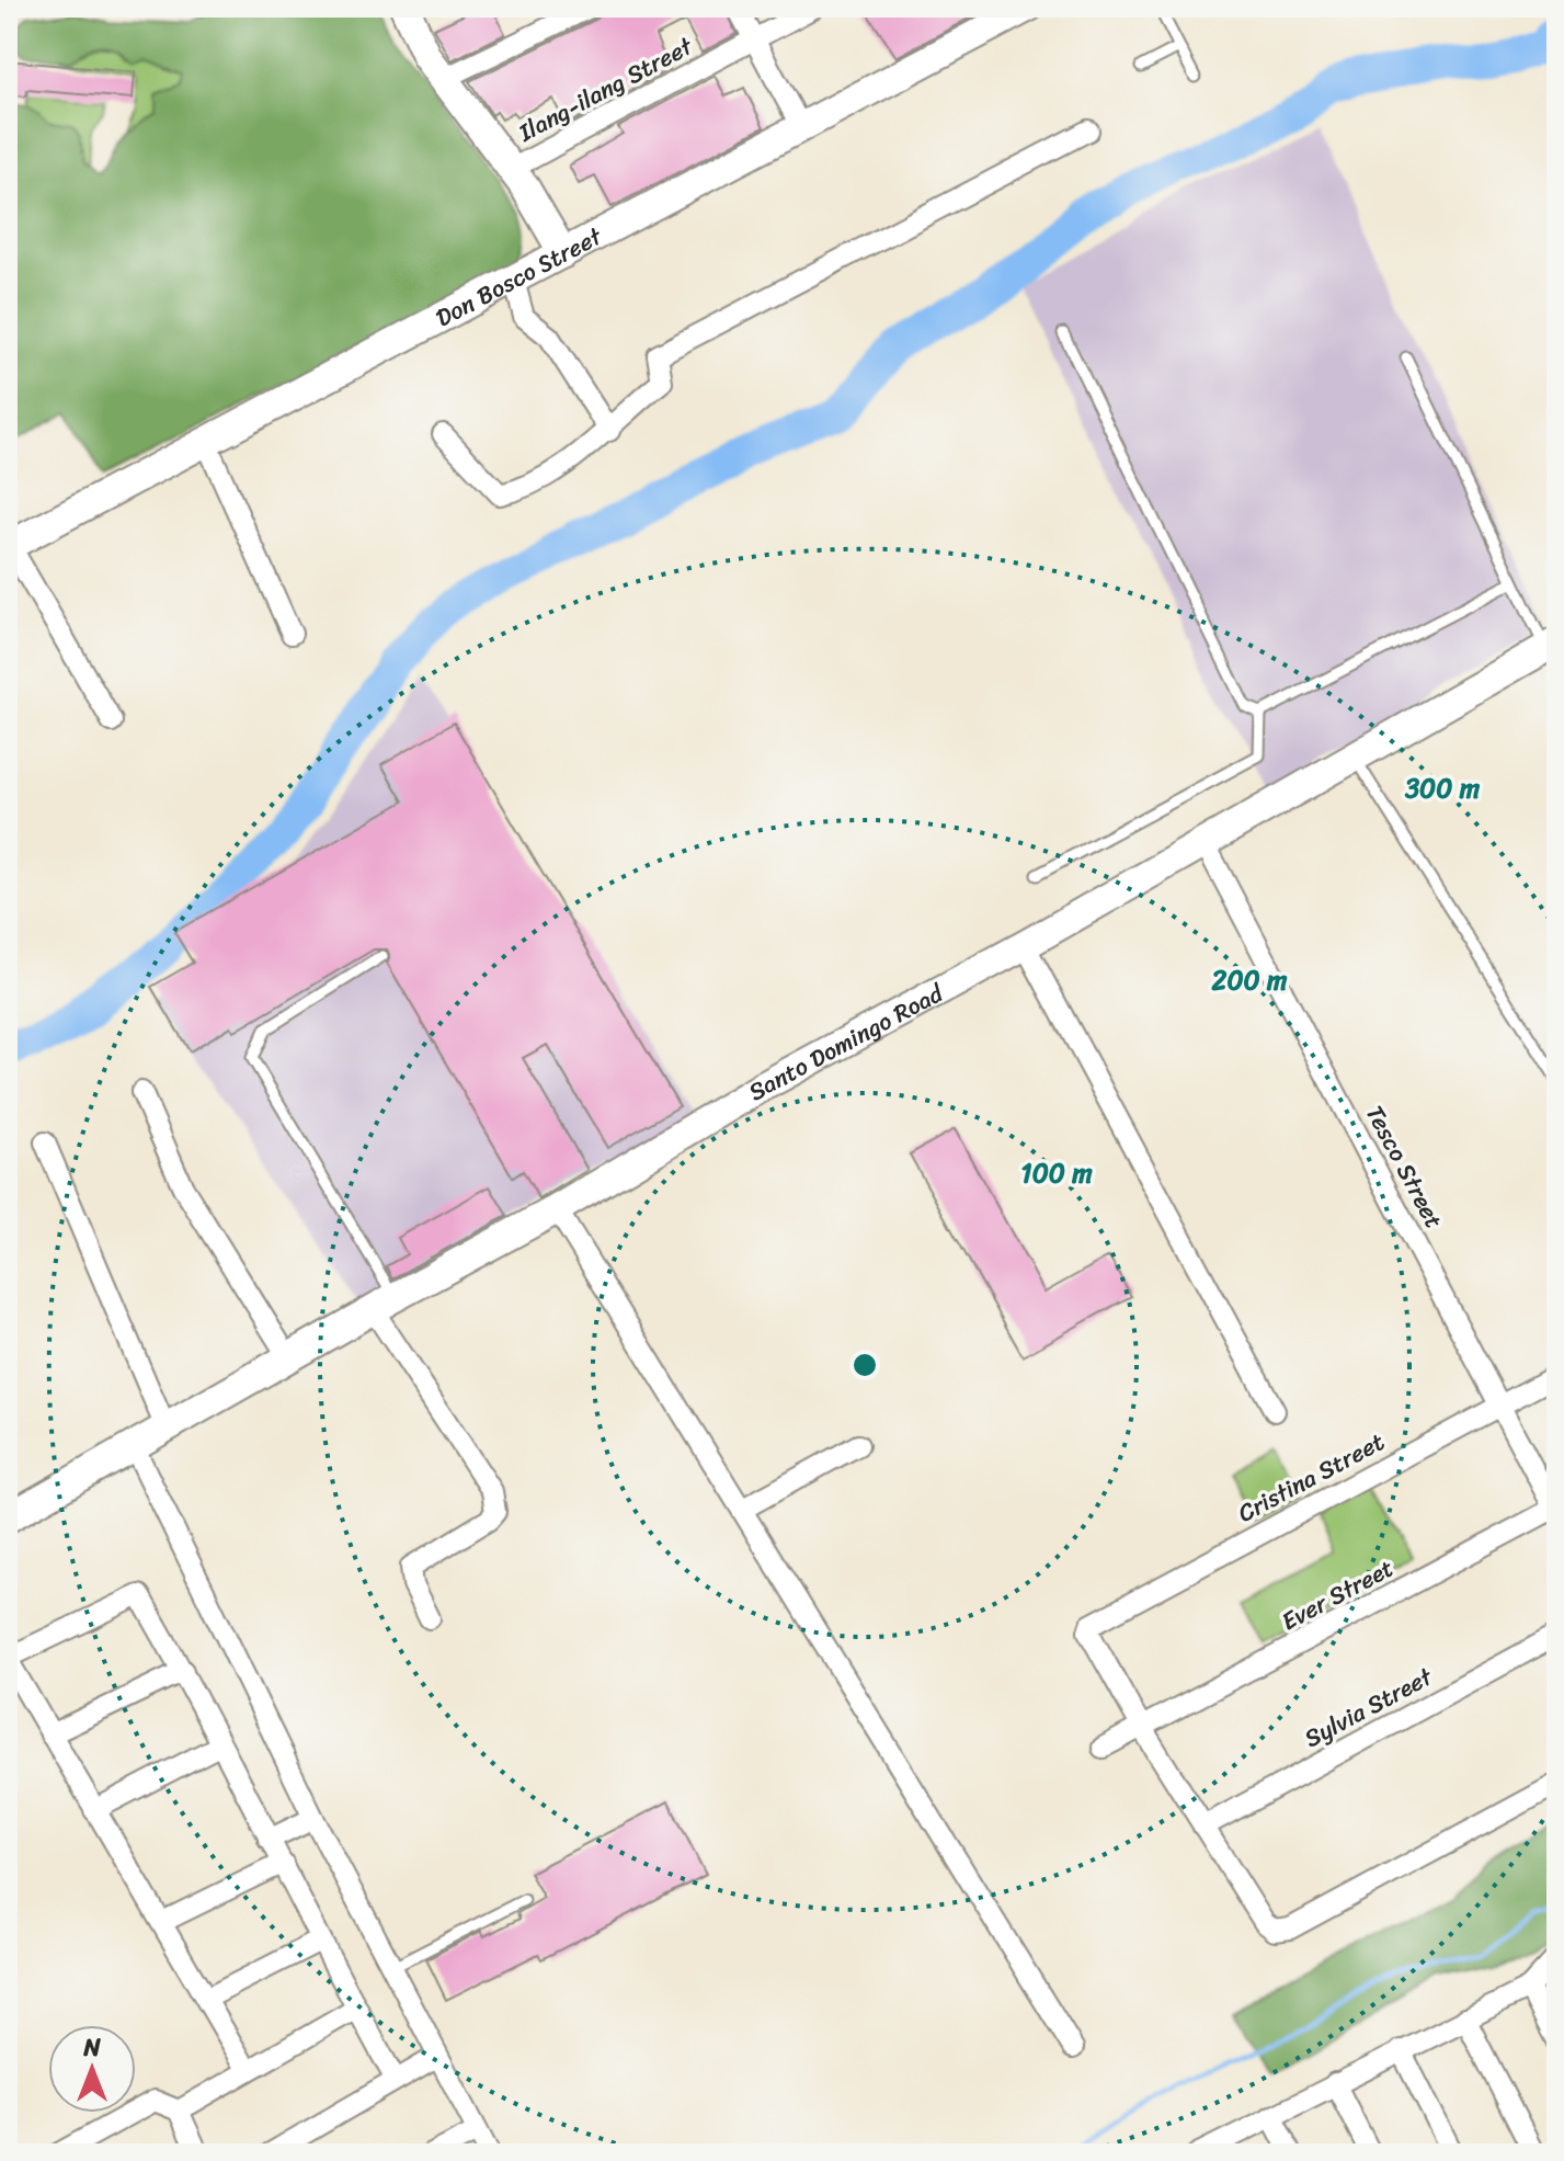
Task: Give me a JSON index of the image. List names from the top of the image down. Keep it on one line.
{"streets":{"street":["Ilang-ilang Street","Don Bosco Street","Santo Domingo Road","Tesco Street","Cristina Street","Ever Street","Sylvia Street"]},"crossings":[["Santo Domingo Road","Tesco Street"],["Tesco Street","Cristina Street"],["Tesco Street","Ever Street"],["Cristina Street","Ever Street"]],"north":"top","rings":["300 m","200 m","100 m"]}
